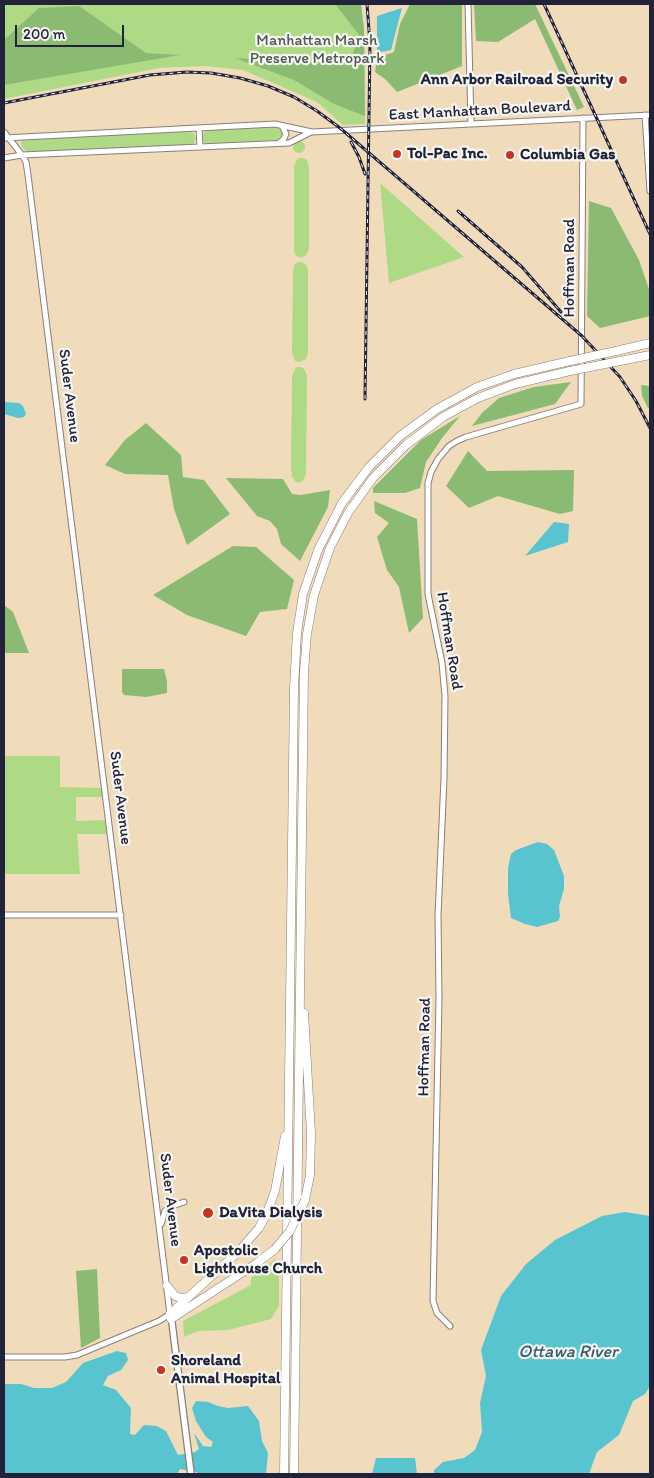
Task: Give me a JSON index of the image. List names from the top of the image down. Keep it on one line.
{"streets":{"main road":["Suder Avenue"],"street":["East Manhattan Boulevard","Hoffman Road"]},"crossings":[["East Manhattan Boulevard","Hoffman Road"],["East Manhattan Boulevard","Suder Avenue"]],"water":["Ottawa River"],"parks":["Manhattan Marsh Preserve Metropark"],"places":["Ann Arbor Railroad Security","Tol-Pac Inc.","Columbia Gas","DaVita Dialysis","Apostolic Lighthouse Church","Shoreland Animal Hospital"],"scale_bar":"200 m"}
